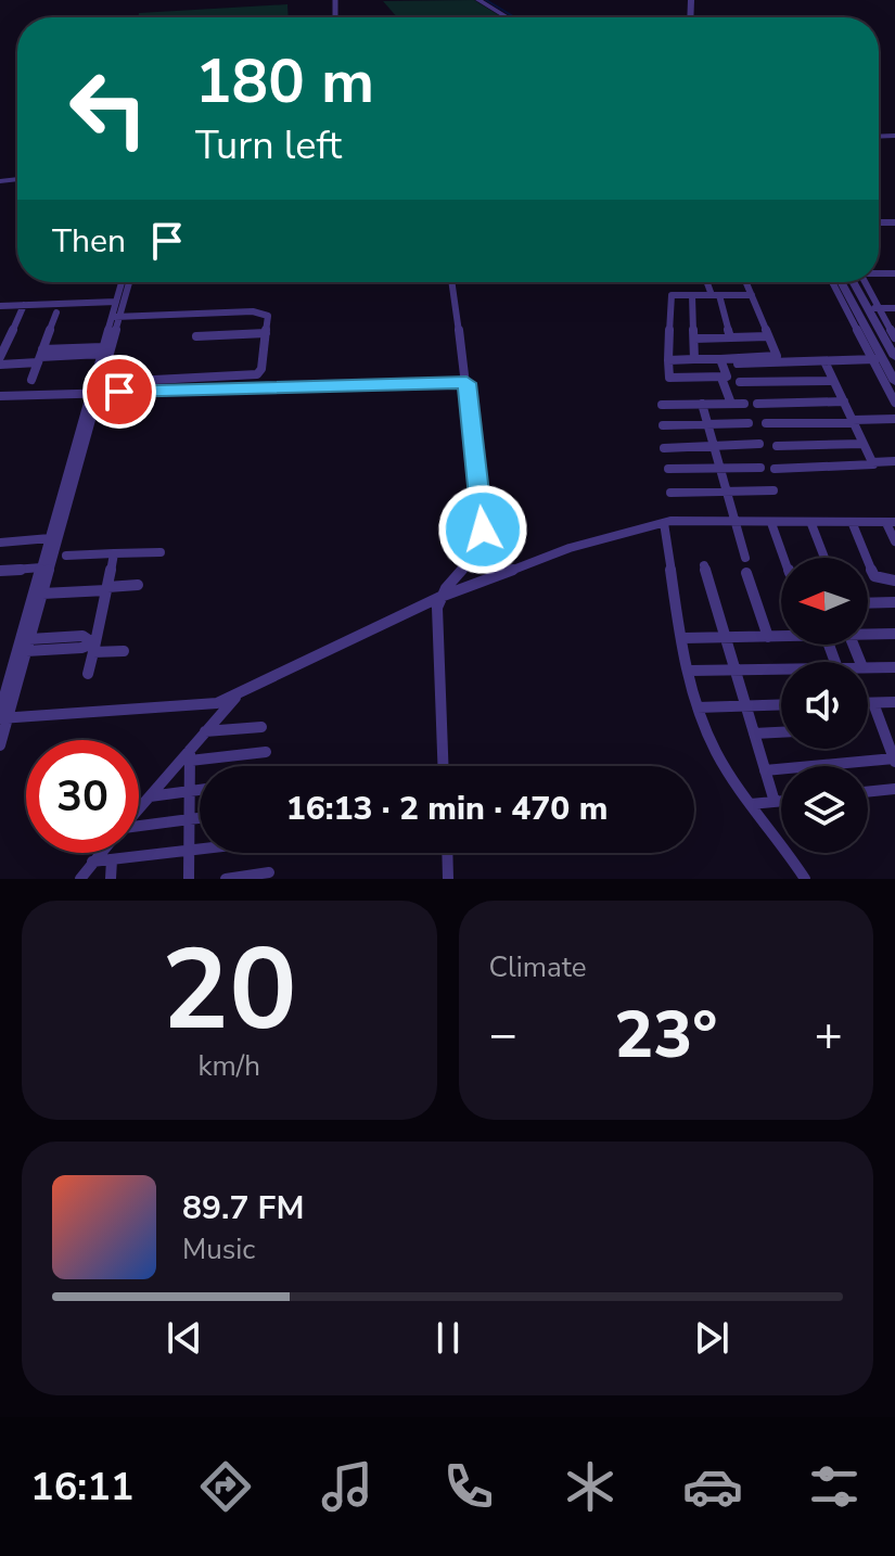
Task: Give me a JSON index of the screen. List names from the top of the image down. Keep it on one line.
{"north":"left","page":{"turn":["180 m","Turn left"],"then":"Then","limit":"30","trip":"16:13 · 2 min · 470 m","tile":[["20","km/h"],"Climate"],"heat":["−","23°","+"],"song":["89.7 FM","Music"],"tabs":"16:11"}}
